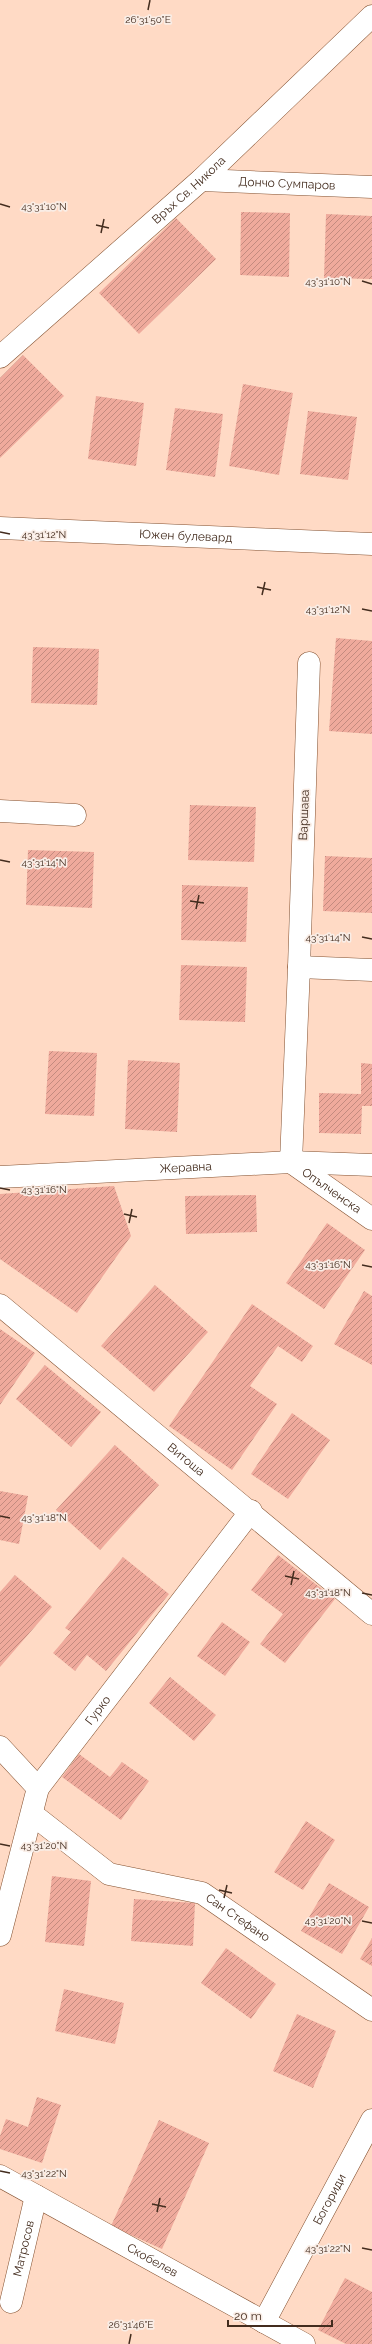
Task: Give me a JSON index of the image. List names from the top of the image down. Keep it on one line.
{"streets":{"street":["Дончо Сумпаров","Връх Св. Никола","Южен булевард","Варшава","Жеравна","Опълченска","Витоша","Гурко","Сан Стефано","Богориди","Матросов","Скобелев"]},"crossings":[["Дончо Сумпаров","Връх Св. Никола"],["Варшава","Жеравна"],["Варшава","Опълченска"],["Жеравна","Опълченска"],["Витоша","Гурко"],["Гурко","Сан Стефано"],["Богориди","Скобелев"],["Матросов","Скобелев"]],"scale_bar":"20 m","coordinates":["26°31'50\"E","43°31'10\"N","43°31'12\"N","43°31'14\"N","43°31'16\"N","43°31'18\"N","43°31'20\"N","43°31'22\"N","26°31'46\"E"]}
